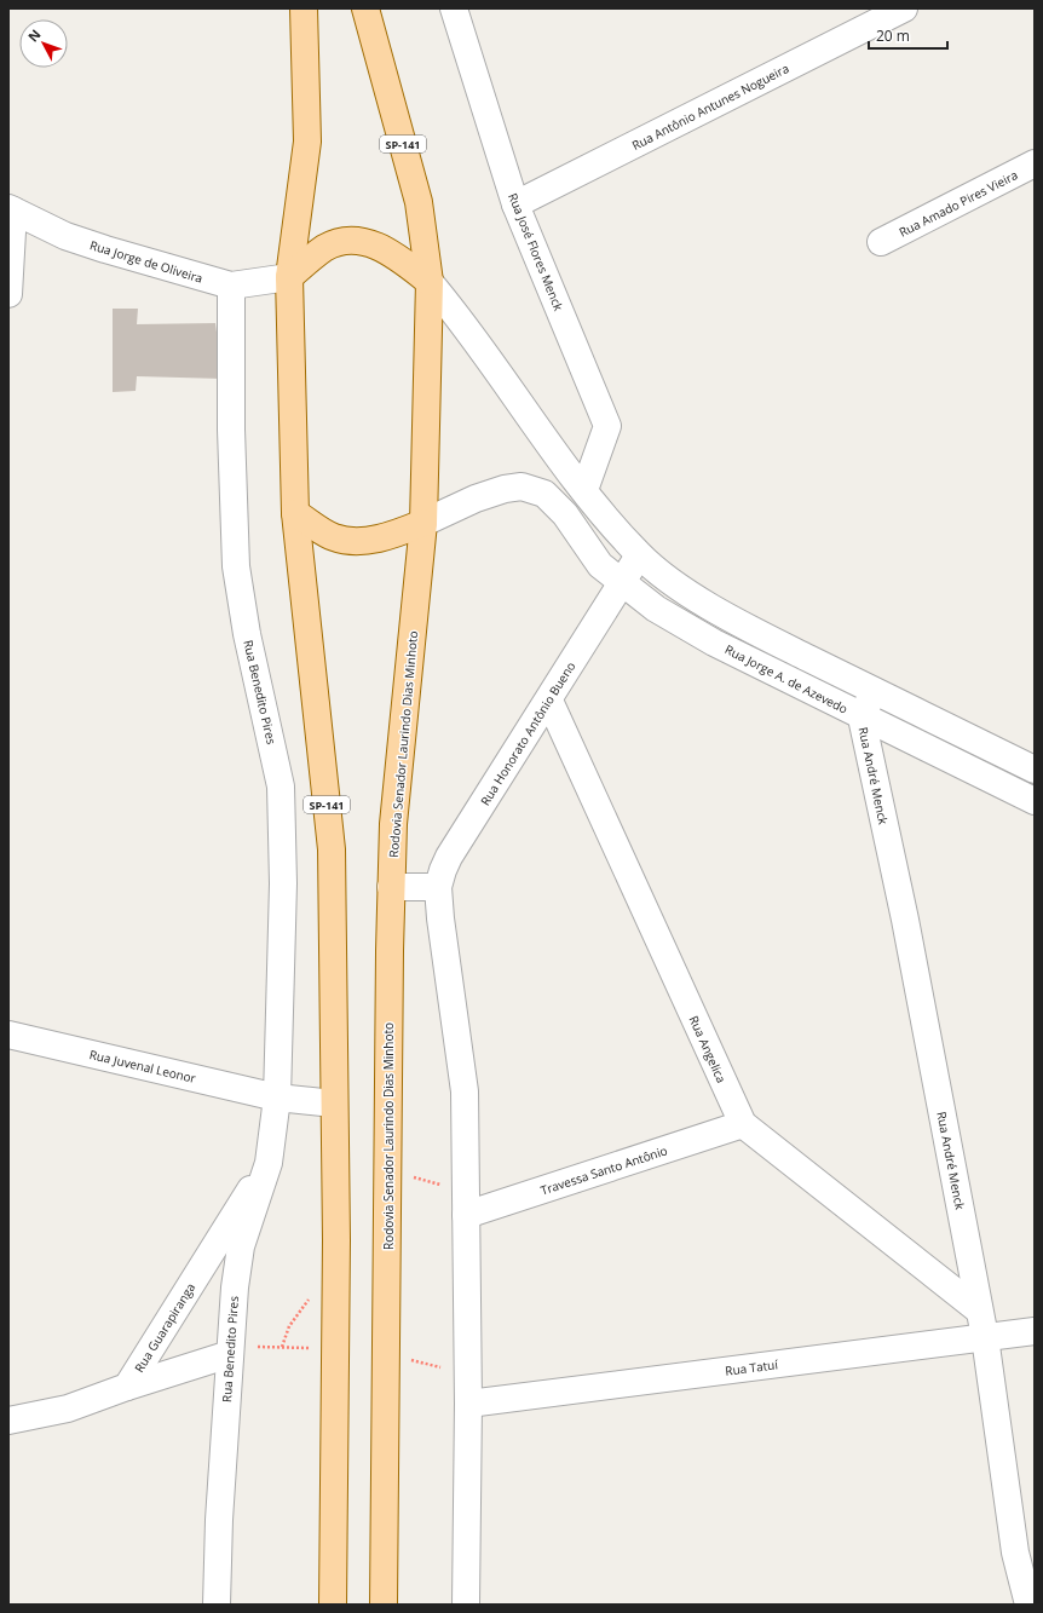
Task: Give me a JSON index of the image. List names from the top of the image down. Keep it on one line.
{"streets":{"main road":["SP-141","Rodovia Senador Laurindo Dias Minhoto"],"street":["Rua Antônio Antunes Nogueira","Rua Amado Pires Vieira","Rua José Flores Menck","Rua Jorge de Oliveira","Rua Jorge A. de Azevedo","Rua Benedito Pires","Rua Honorato Antônio Bueno","Rua André Menck","Rua Angelica","Rua Juvenal Leonor","Travessa Santo Antônio","Rua Guarapiranga","Rua Tatuí"]},"crossings":[["Rua Antônio Antunes Nogueira","Rua José Flores Menck"],["SP-141","Rua Jorge de Oliveira"],["Rua Jorge de Oliveira","Rua Benedito Pires"],["Rua Jorge A. de Azevedo","Rua Honorato Antônio Bueno"],["Rua Jorge A. de Azevedo","Rodovia Senador Laurindo Dias Minhoto"],["Rua Jorge A. de Azevedo","Rua André Menck"],["Rua Benedito Pires","Rua Juvenal Leonor"],["Rua Benedito Pires","Rua Guarapiranga"],["Rua Honorato Antônio Bueno","Rua Angelica"],["Rua André Menck","Rua Angelica"],["Rua André Menck","Rua Tatuí"],["Rua Angelica","Travessa Santo Antônio"]],"scale_bar":"20 m","north":"top left"}
